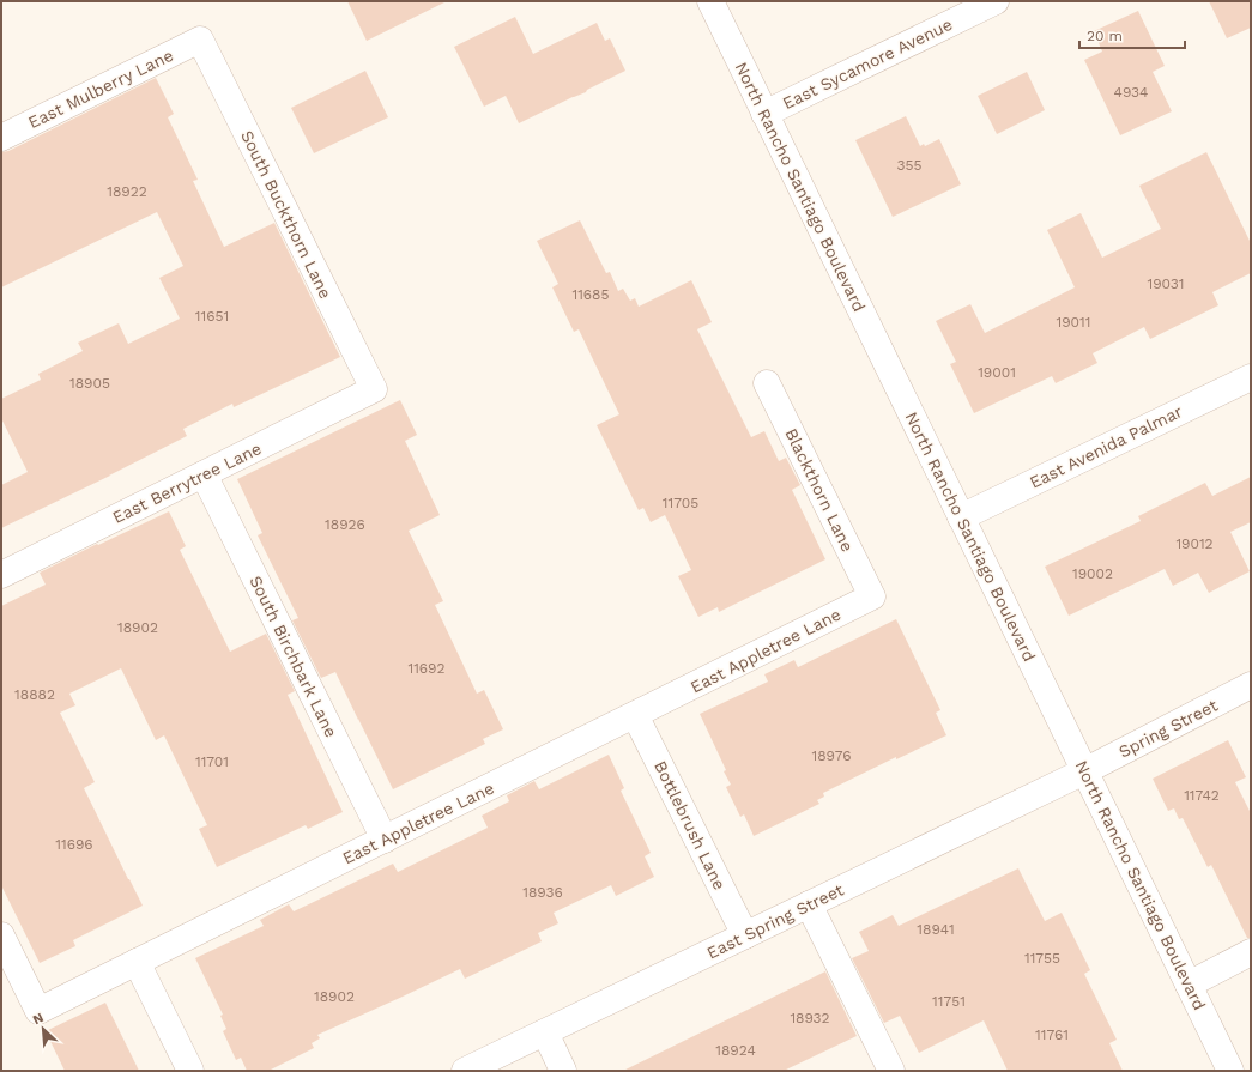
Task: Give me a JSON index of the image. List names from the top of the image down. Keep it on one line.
{"streets":{"street":["East Sycamore Avenue","East Mulberry Lane","North Rancho Santiago Boulevard","South Buckthorn Lane","East Avenida Palmar","East Berrytree Lane","Blackthorn Lane","East Appletree Lane","South Birchbark Lane","Spring Street","Bottlebrush Lane","East Spring Street"]},"crossings":[["East Sycamore Avenue","North Rancho Santiago Boulevard"],["East Mulberry Lane","South Buckthorn Lane"],["North Rancho Santiago Boulevard","East Avenida Palmar"],["North Rancho Santiago Boulevard","Spring Street"],["North Rancho Santiago Boulevard","East Spring Street"],["South Buckthorn Lane","East Berrytree Lane"],["East Berrytree Lane","South Birchbark Lane"],["Blackthorn Lane","East Appletree Lane"],["East Appletree Lane","South Birchbark Lane"],["East Appletree Lane","Bottlebrush Lane"],["Spring Street","East Spring Street"],["Bottlebrush Lane","East Spring Street"]],"house_numbers":["4934","355","18922","19031","11685","11651","19011","19001","18905","11705","18926","19012","19002","18902","11692","18882","18976","11701","11742","11696","18936","18941","11755","18902","11751","18932","11761","18924"],"scale_bar":"20 m","north":"top left"}
